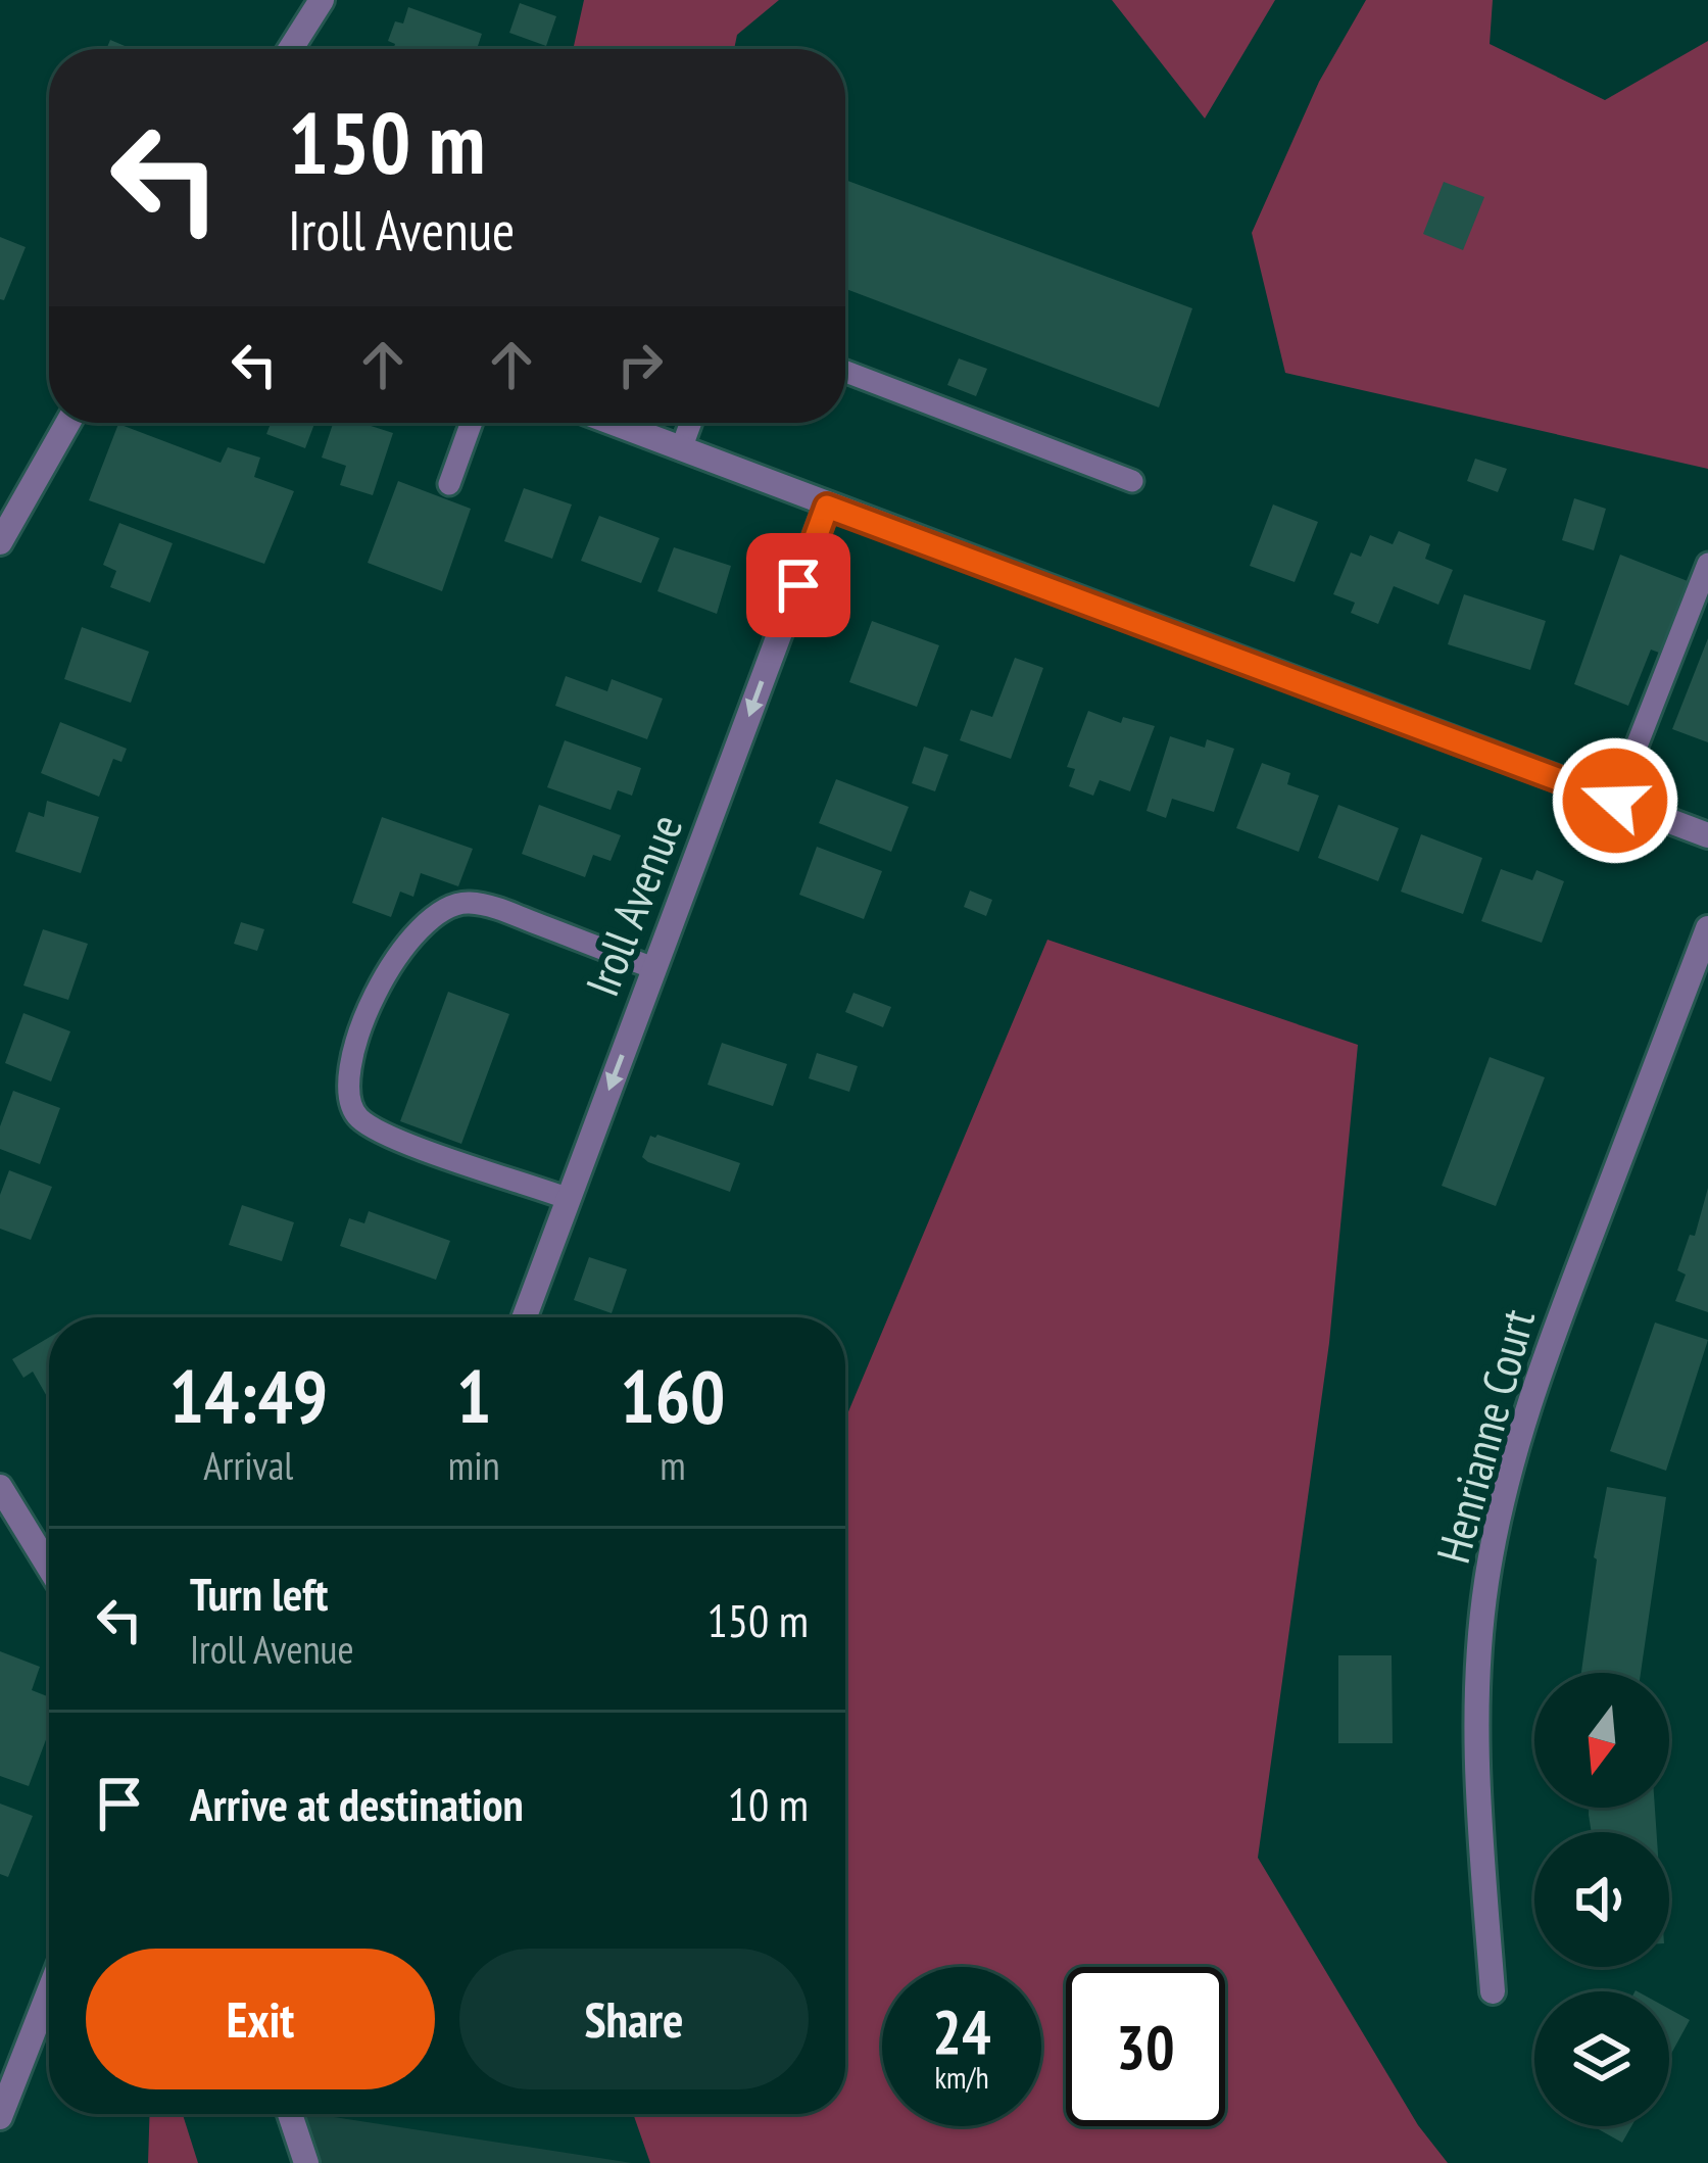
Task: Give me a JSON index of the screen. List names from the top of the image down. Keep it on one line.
{"streets":{"street":["Iroll Avenue","Henrianne Court"]},"one_way":["Iroll Avenue"],"north":"bottom","page":{"turn":["150 m","Iroll Avenue"],"eta":["14:49","Arrival","1","min","160","m"],"list":[{"name":"Turn left","note":"Iroll Avenue","value":"150 m"},{"name":"Arrive at destination","value":"10 m"}],"buttons":["Exit","Share"],"speed":"24 km/h","limit":"30"}}
